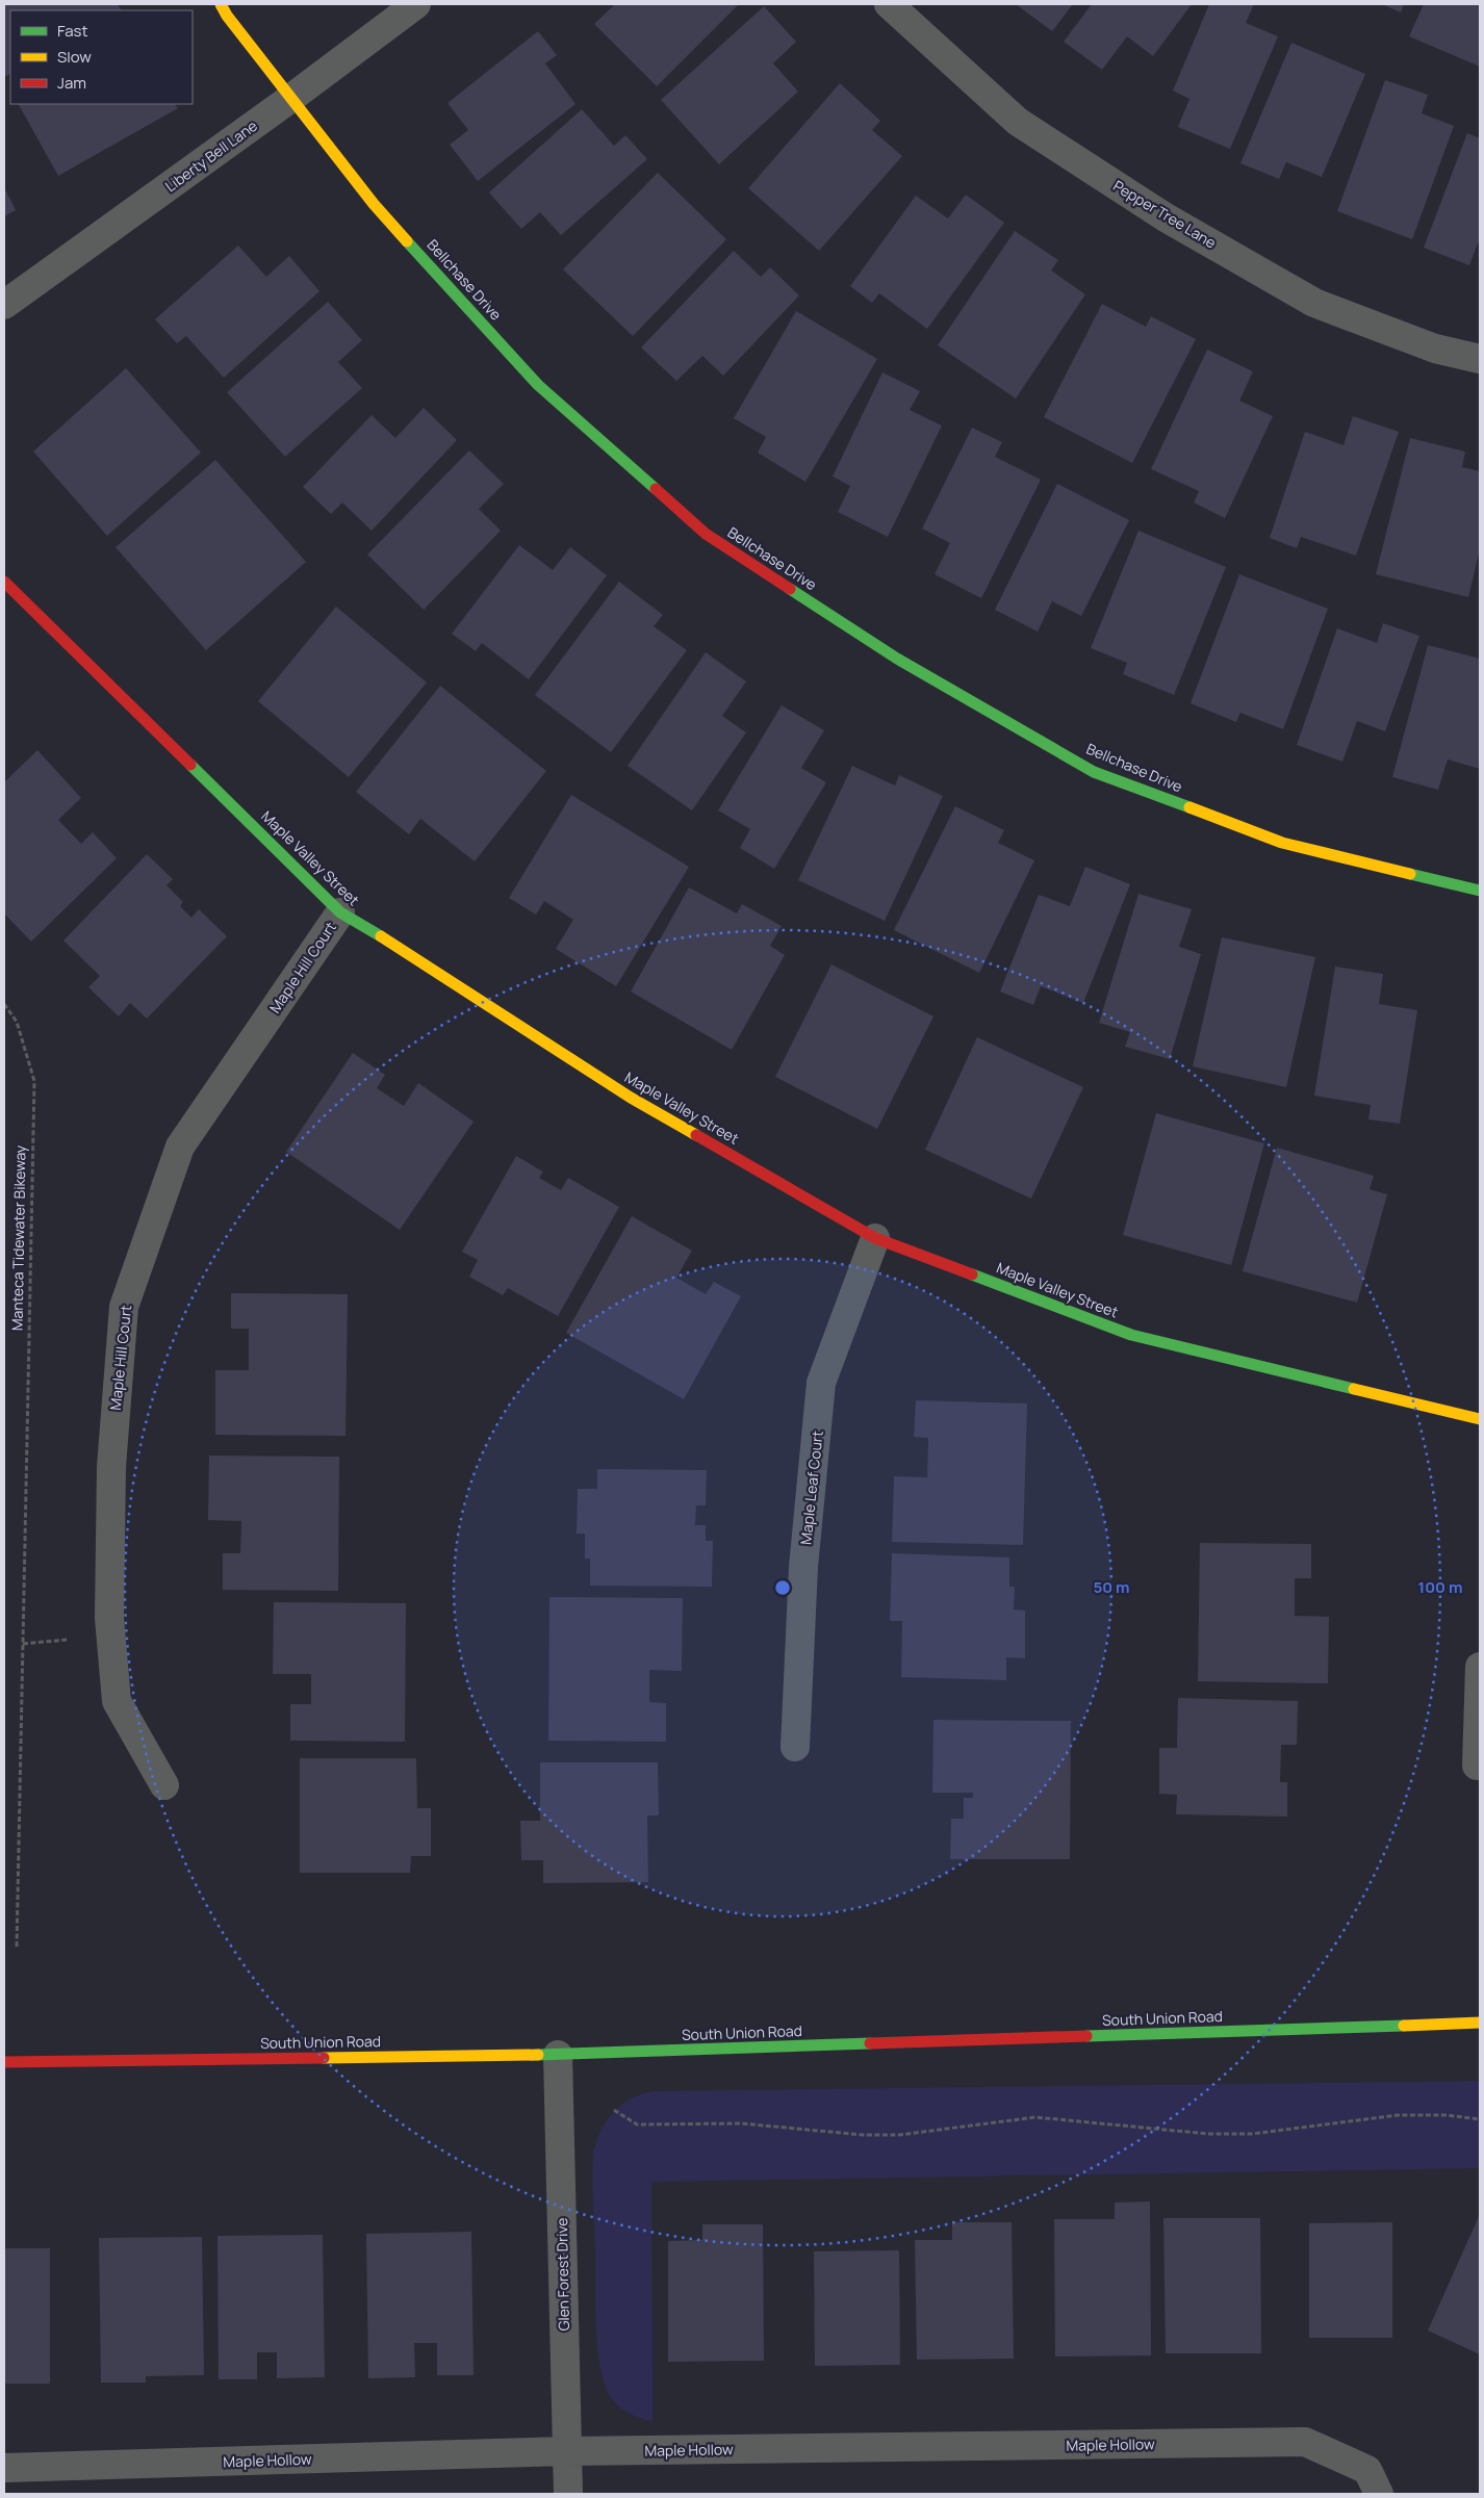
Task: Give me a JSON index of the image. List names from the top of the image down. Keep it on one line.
{"streets":{"street":["Liberty Bell Lane","Pepper Tree Lane","Bellchase Drive","Maple Valley Street","Maple Hill Court","Maple Leaf Court","South Union Road","Glen Forest Drive","Maple Hollow"],"path":["Manteca Tidewater Bikeway"]},"crossings":[["Liberty Bell Lane","Bellchase Drive"],["Maple Valley Street","Maple Hill Court"],["Maple Valley Street","Maple Leaf Court"],["South Union Road","Glen Forest Drive"],["Glen Forest Drive","Maple Hollow"]],"legend":["Fast","Slow","Jam"],"rings":["50 m","100 m"]}
